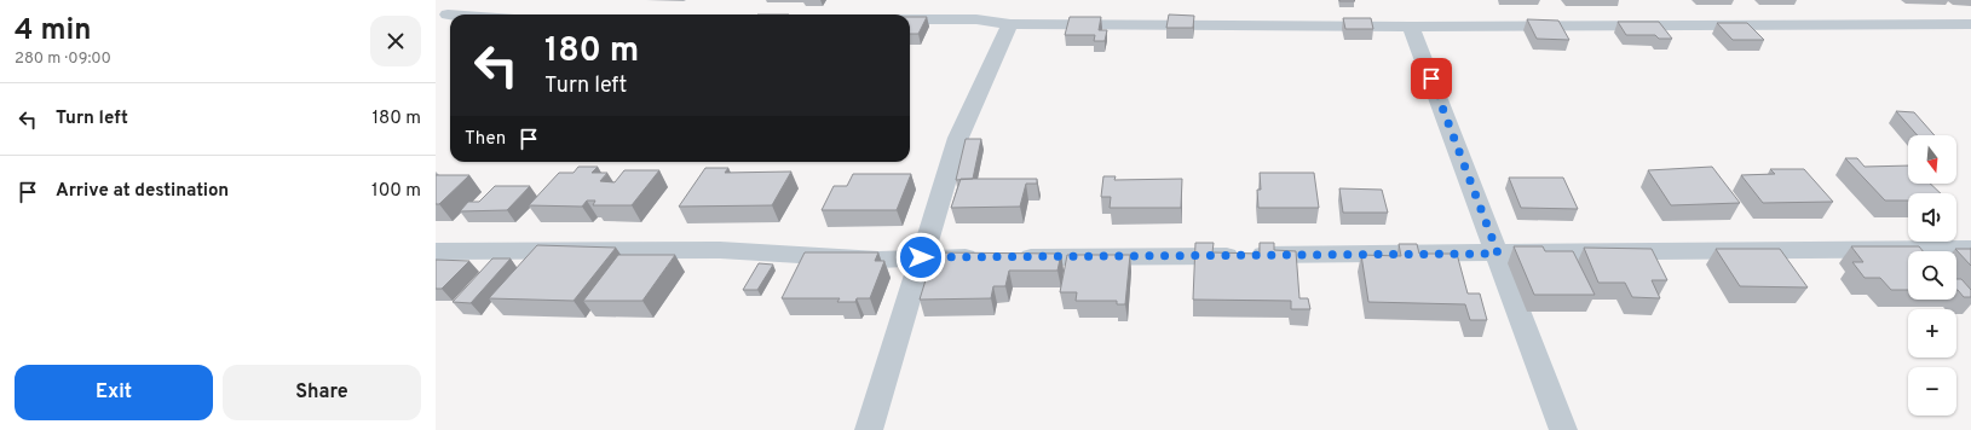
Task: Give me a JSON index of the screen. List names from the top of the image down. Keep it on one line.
{"north":"bottom","page":{"heading":["4 min","280 m · 09:00"],"turn":["180 m","Turn left"],"list":[{"name":"Turn left","value":"180 m"},{"name":"Arrive at destination","value":"100 m"}],"then":"Then","map_buttons":["+","−"],"buttons":["Exit","Share"]}}
